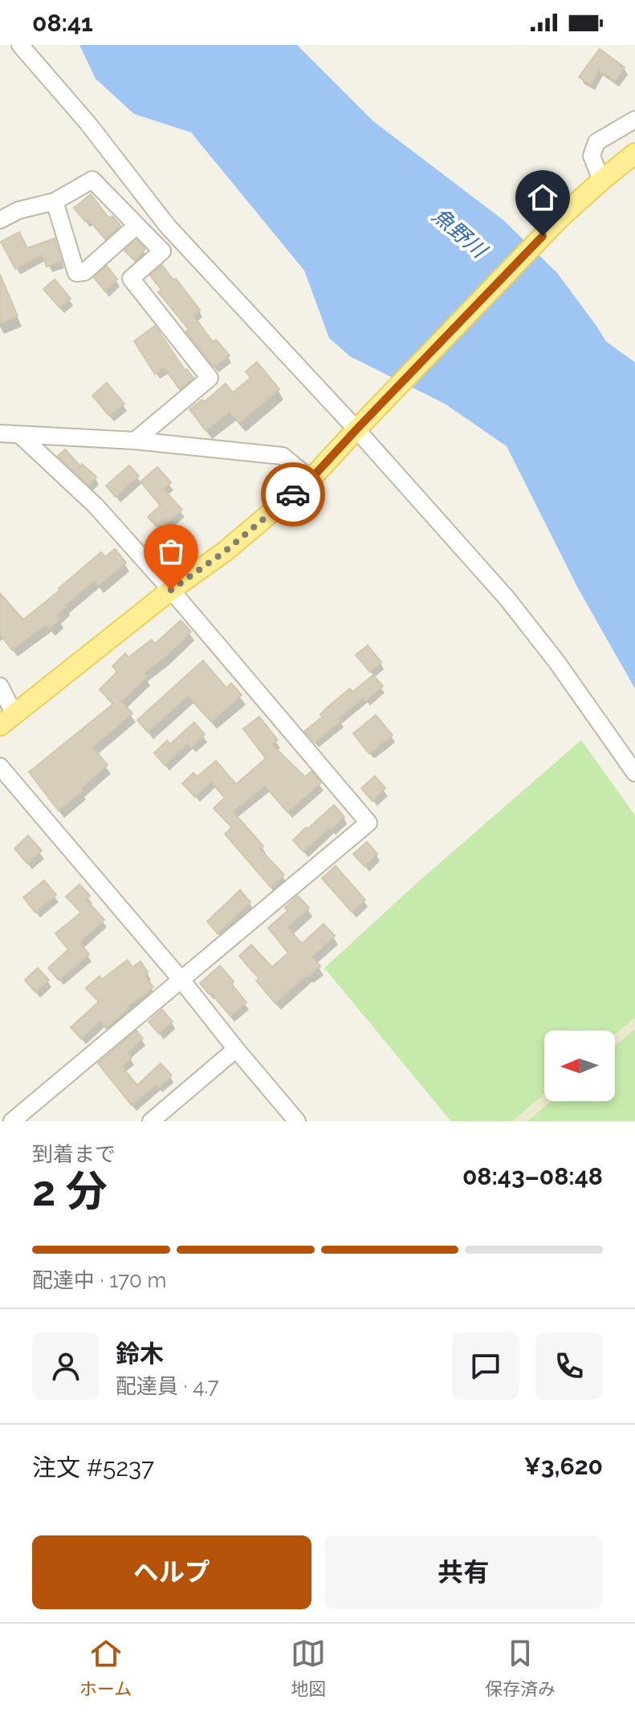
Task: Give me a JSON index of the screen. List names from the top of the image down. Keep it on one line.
{"water":["魚野川"],"north":"left","page":{"status":"08:41","heading":["2 分","到着まで","08:43–08:48"],"panel":["鈴木","配達員 · 4.7","注文 #5237","¥3,620"],"bar":"配達中 · 170 m","buttons":["ヘルプ","共有"],"tabs":["ホーム","地図","保存済み"]}}
